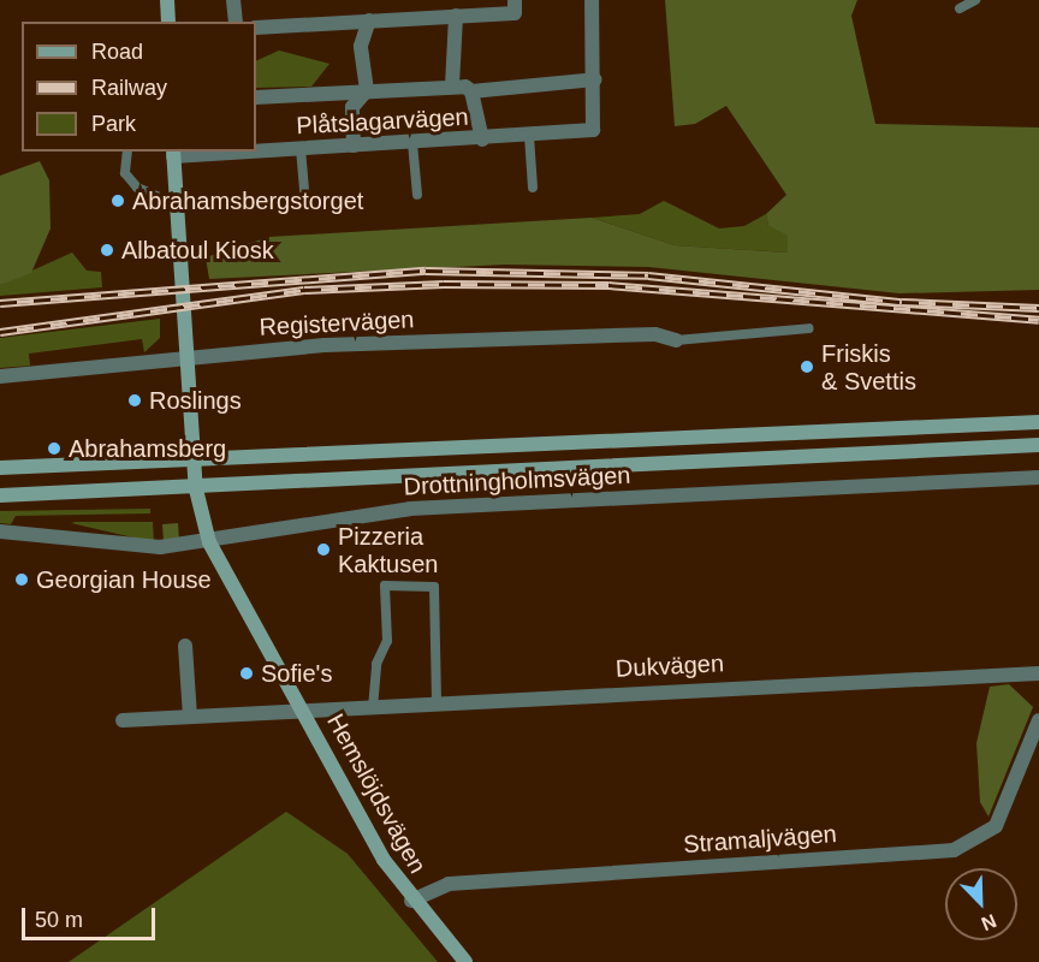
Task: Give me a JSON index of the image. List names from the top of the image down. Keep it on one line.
{"streets":{"main road":["Drottningholmsvägen","Hemslöjdsvägen"],"street":["Plåtslagarvägen","Registervägen","Dukvägen","Stramaljvägen"]},"crossings":[["Plåtslagarvägen","Hemslöjdsvägen"],["Registervägen","Hemslöjdsvägen"],["Drottningholmsvägen","Hemslöjdsvägen"],["Dukvägen","Hemslöjdsvägen"],["Hemslöjdsvägen","Stramaljvägen"]],"places":["Abrahamsbergstorget","Albatoul Kiosk","Friskis & Svettis","Roslings","Abrahamsberg","Pizzeria Kaktusen","Georgian House","Sofie's"],"legend":["Road","Railway","Park"],"scale_bar":"50 m","north":"bottom right"}
